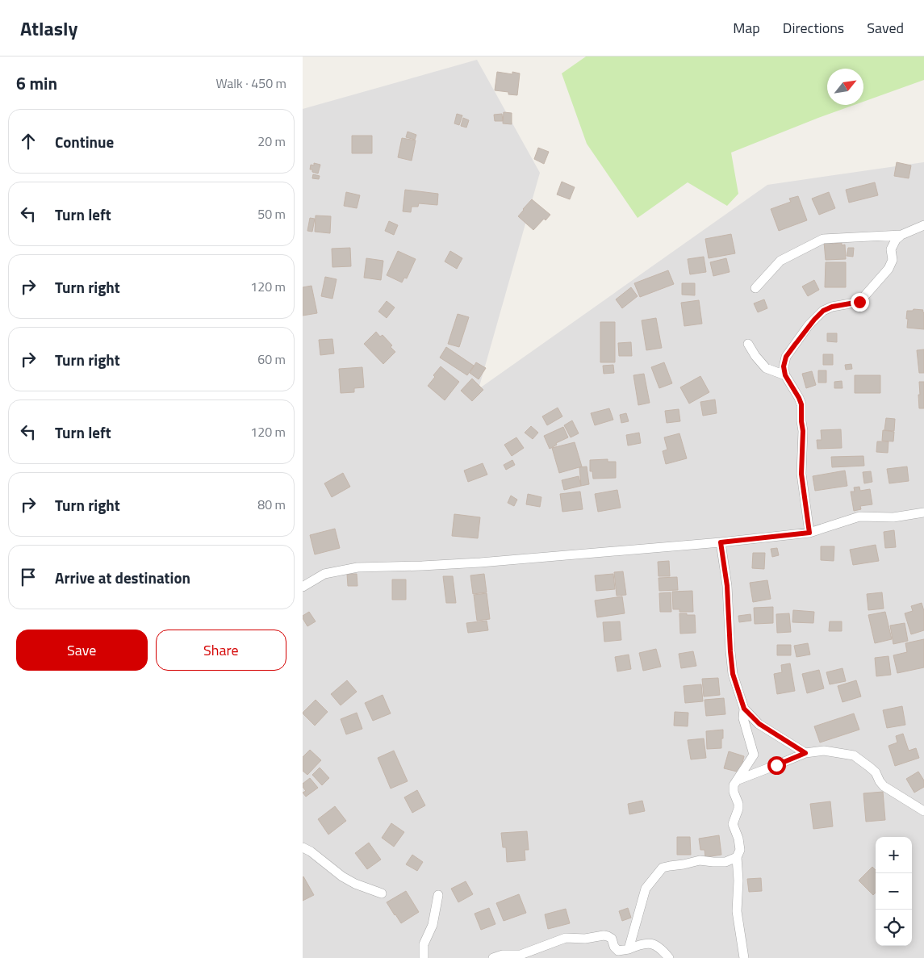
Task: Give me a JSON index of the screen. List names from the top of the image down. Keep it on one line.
{"north":"top right","page":{"header":"Atlasly","nav":["Map","Directions","Saved"],"heading":["6 min","Walk · 450 m"],"list":[["Continue","20 m"],["Turn left","50 m"],["Turn right","120 m"],["Turn right","60 m"],["Turn left","120 m"],["Turn right","80 m"],"Arrive at destination"],"buttons":["Save","Share"],"map_buttons":["+","−"]}}
